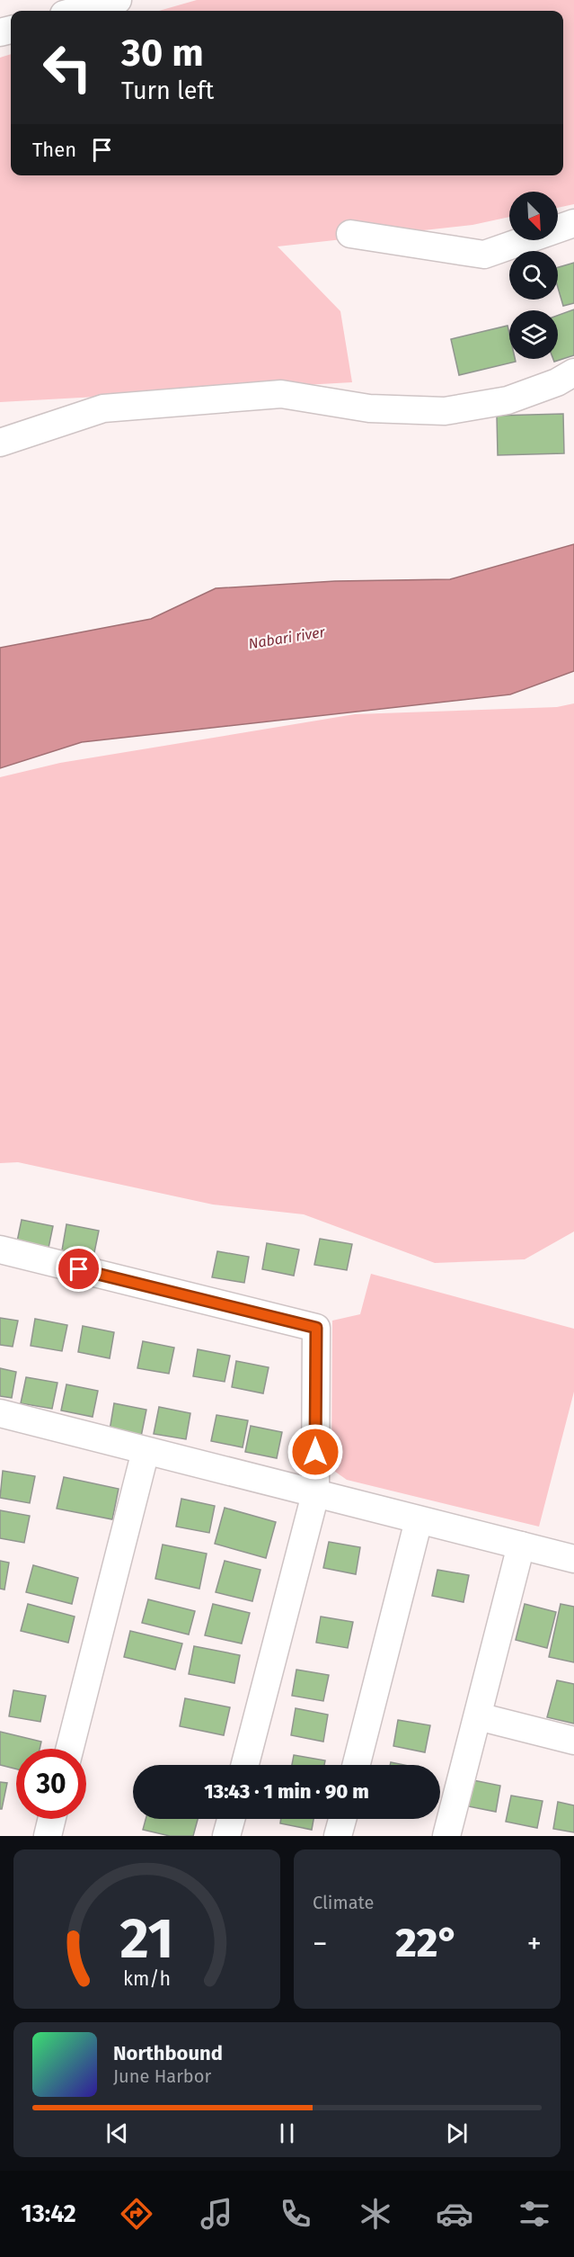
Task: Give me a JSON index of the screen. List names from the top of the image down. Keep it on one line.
{"water":["Nabari river"],"north":"bottom right","page":{"turn":["30 m","Turn left"],"then":"Then","limit":"30","trip":"13:43 · 1 min · 90 m","tile":"Climate","heat":["−","22°","+"],"song":["Northbound","June Harbor"],"tabs":"13:42","gauge":["21","km/h"]}}
